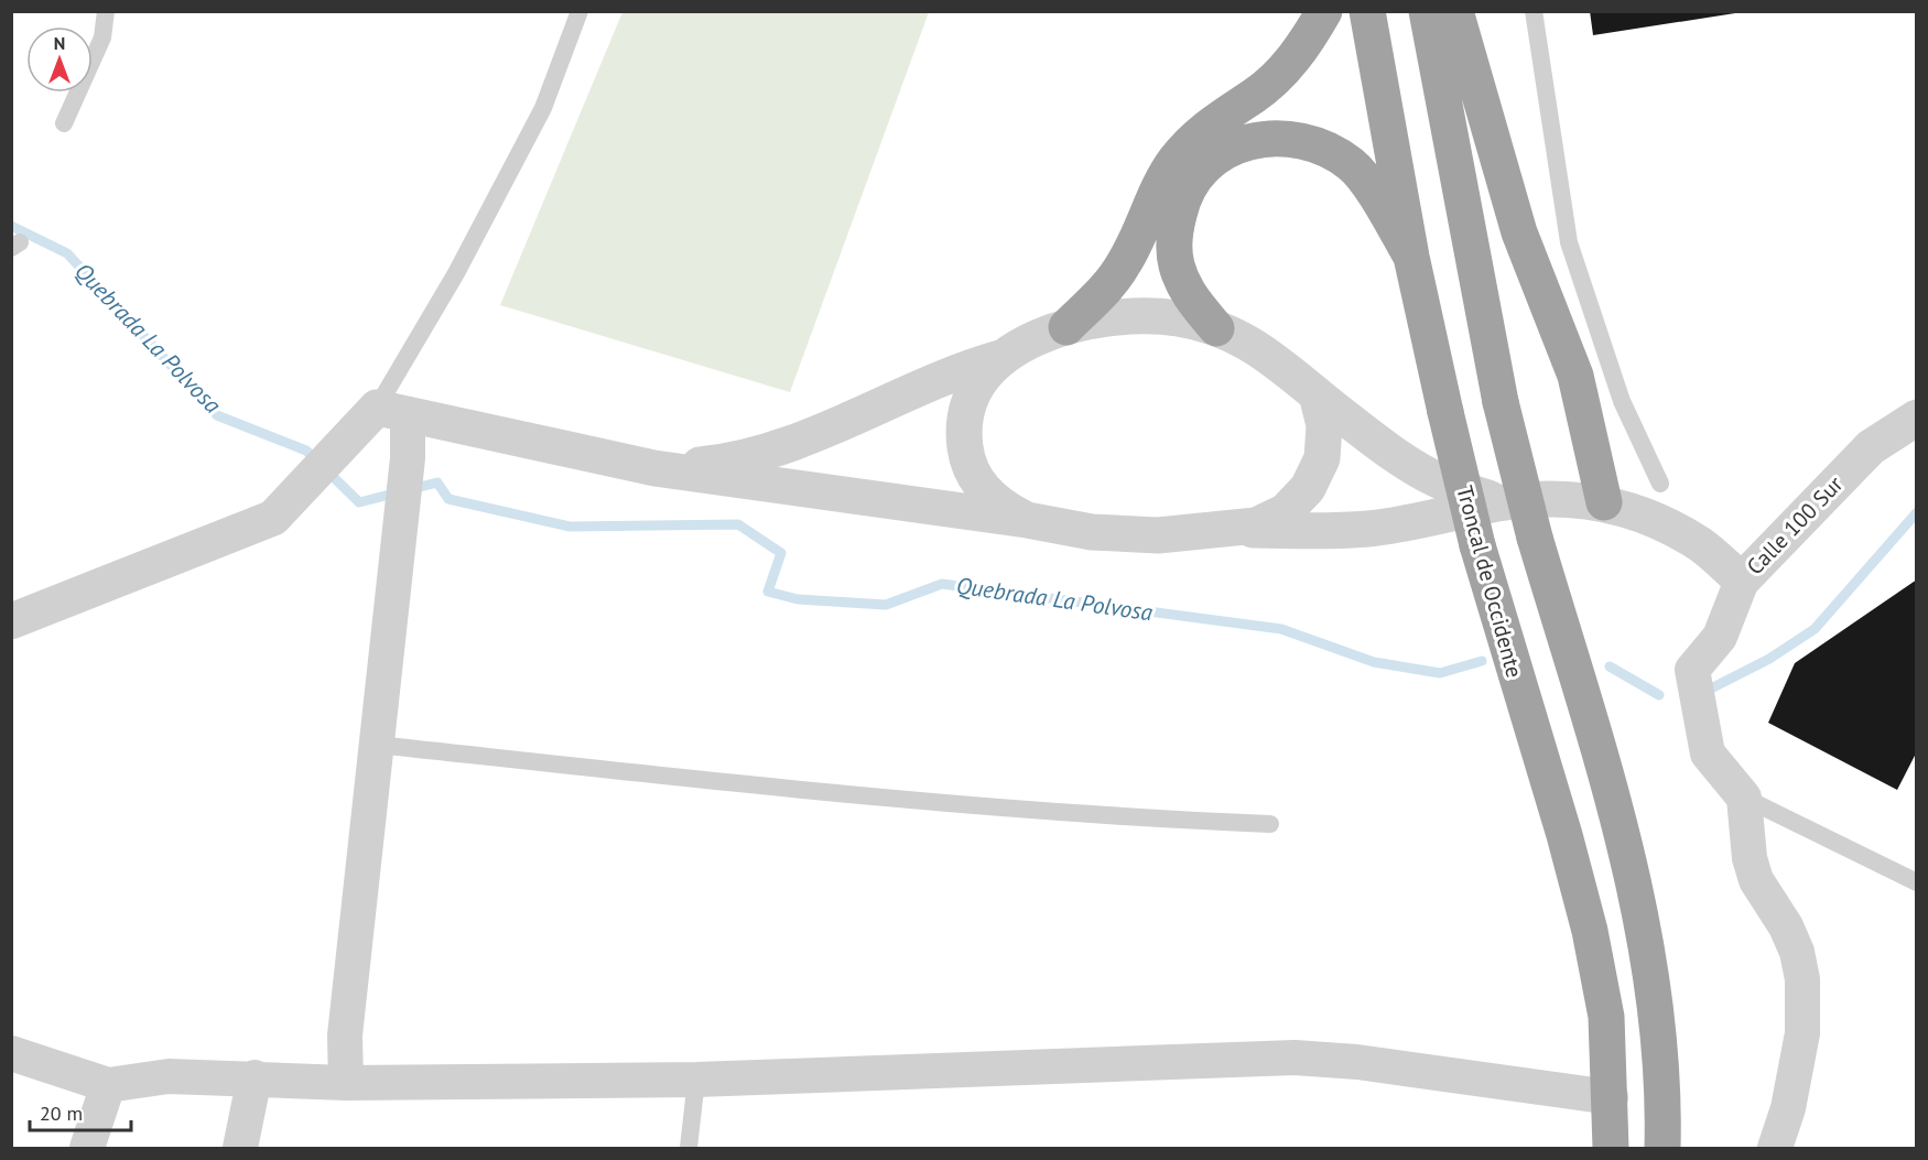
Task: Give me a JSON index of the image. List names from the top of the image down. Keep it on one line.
{"streets":{"highway":["Troncal de Occidente"],"street":["Calle 100 Sur"]},"water":["Quebrada La Polvosa"],"scale_bar":"20 m","north":"top"}
